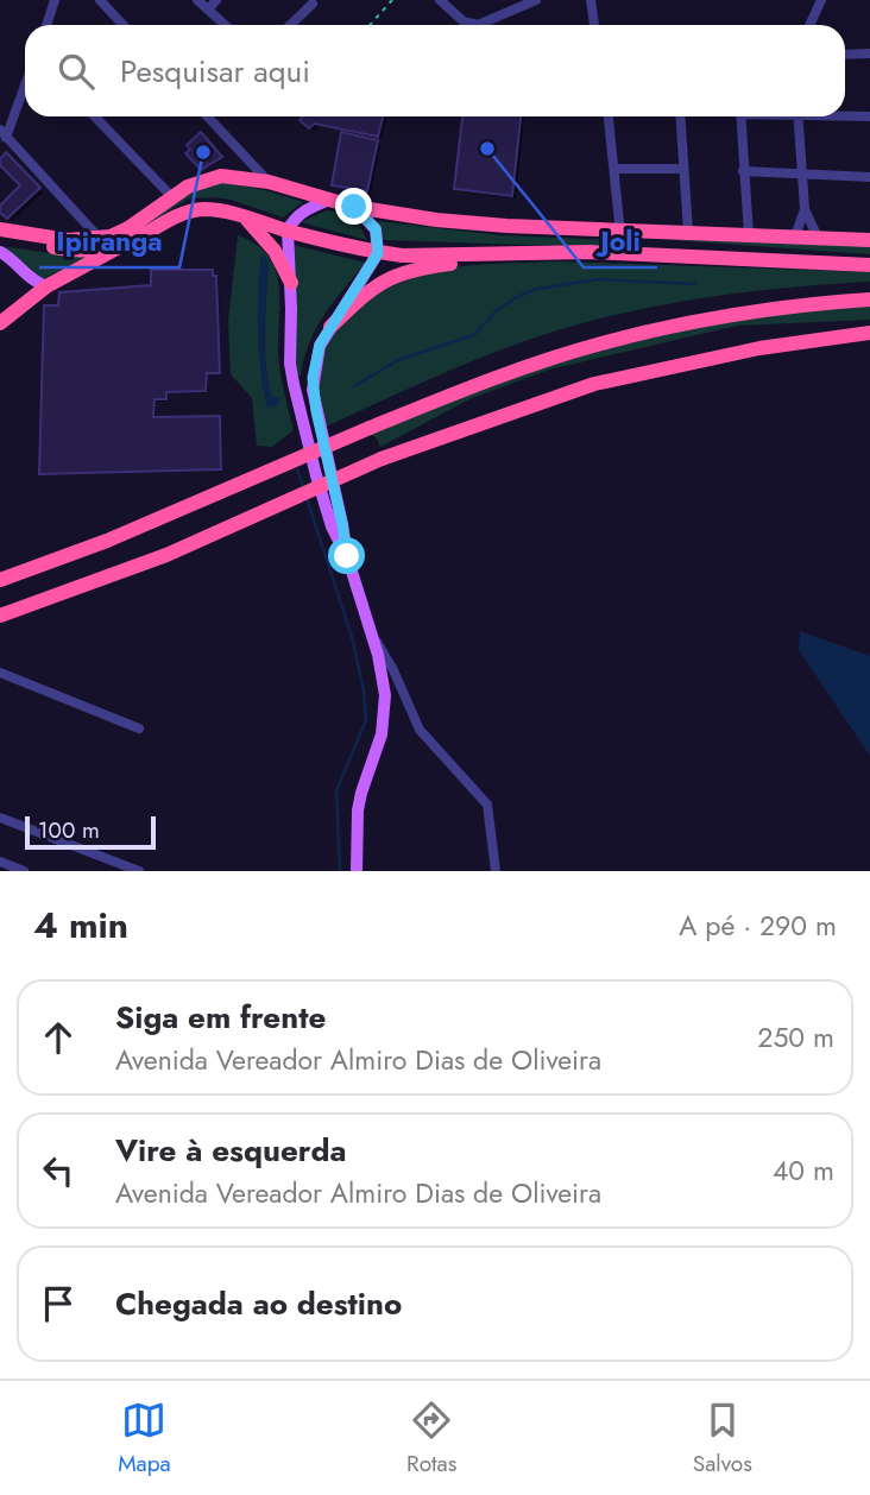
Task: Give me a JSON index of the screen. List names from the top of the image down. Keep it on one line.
{"places":["Joli","Ipiranga"],"scale_bar":"100 m","page":{"search":"Pesquisar aqui","scale":"100 m","heading":["4 min","A pé · 290 m"],"list":[["Siga em frente","Avenida Vereador Almiro Dias de Oliveira","250 m"],["Vire à esquerda","Avenida Vereador Almiro Dias de Oliveira","40 m"],"Chegada ao destino"],"nav":["Mapa","Rotas","Salvos"]}}
